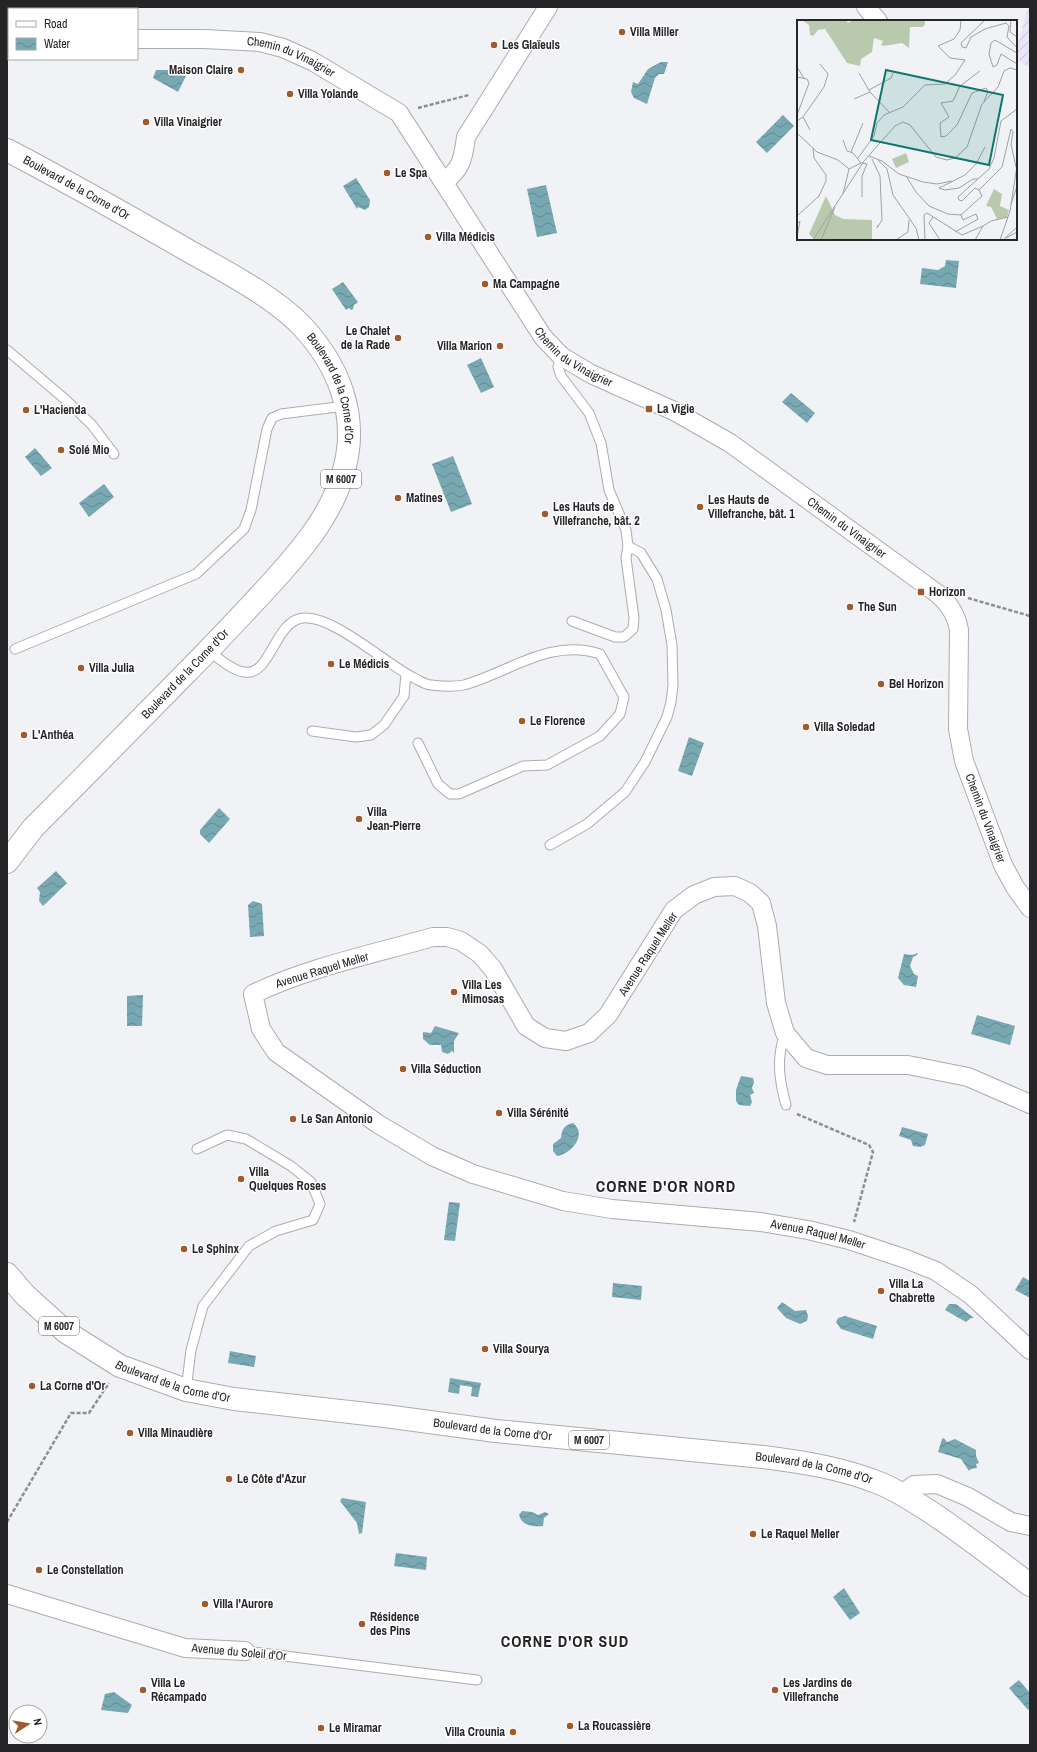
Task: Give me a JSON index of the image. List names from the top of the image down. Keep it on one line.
{"streets":{"main road":["Boulevard de la Corne d'Or","M 6007"],"street":["Chemin du Vinaigrier","Avenue Raquel Meller","Avenue du Soleil d'Or"]},"districts":["CORNE D'OR NORD","CORNE D'OR SUD"],"places":{"other":["Villa Miller","Les Glaïeuls","Maison Claire","Villa Yolande","Villa Vinaigrier","Le Spa","Villa Médicis","Ma Campagne","Le Chalet de la Rade","Villa Marion","L'Hacienda","Solé Mio","Matines","Les Hauts de Villefranche, bât. 1","Les Hauts de Villefranche, bât. 2","The Sun","Le Médicis","Villa Julia","Bel Horizon","Le Florence","Villa Soledad","L'Anthéa","Villa Jean-Pierre","Villa Les Mimosas","Villa Séduction","Villa Sérénité","Le San Antonio","Villa Quelques Roses","Le Sphinx","Villa La Chabrette","Villa Sourya","La Corne d'Or","Villa Minaudière","Le Côte d'Azur","Le Raquel Meller","Le Constellation","Villa l'Aurore","Résidence des Pins","Villa Le Récampado","Les Jardins de Villefranche","La Roucassière","Le Miramar","Villa Crounia"],"transit":["La Vigie","Horizon"]},"legend":["Road","Water"],"north":"right"}
